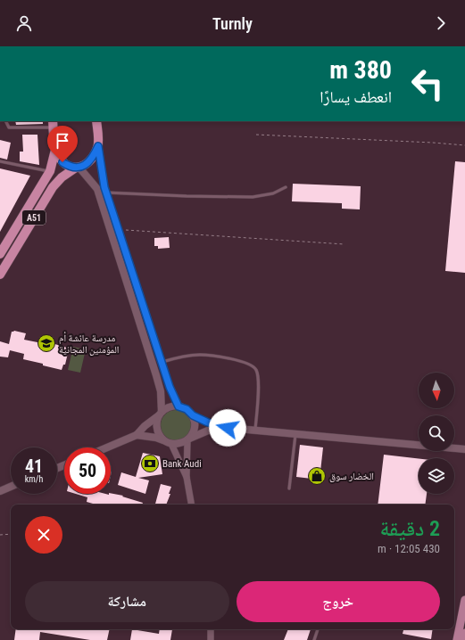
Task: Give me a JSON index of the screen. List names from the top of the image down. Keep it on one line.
{"streets":{"highway":["A51"]},"places":{"school or university":["مدرسة عائشة أم المؤمنين المجانية"],"bank":["Bank Audi"],"shop":["الخضار سوق"]},"north":"bottom","page":{"header":"Turnly","turn":["380 m","انعطف يسارًا"],"speed":"41 km/h","limit":"50","heading":["2 دقيقة","430 m · 12:05"],"buttons":["خروج","مشاركة"]}}
